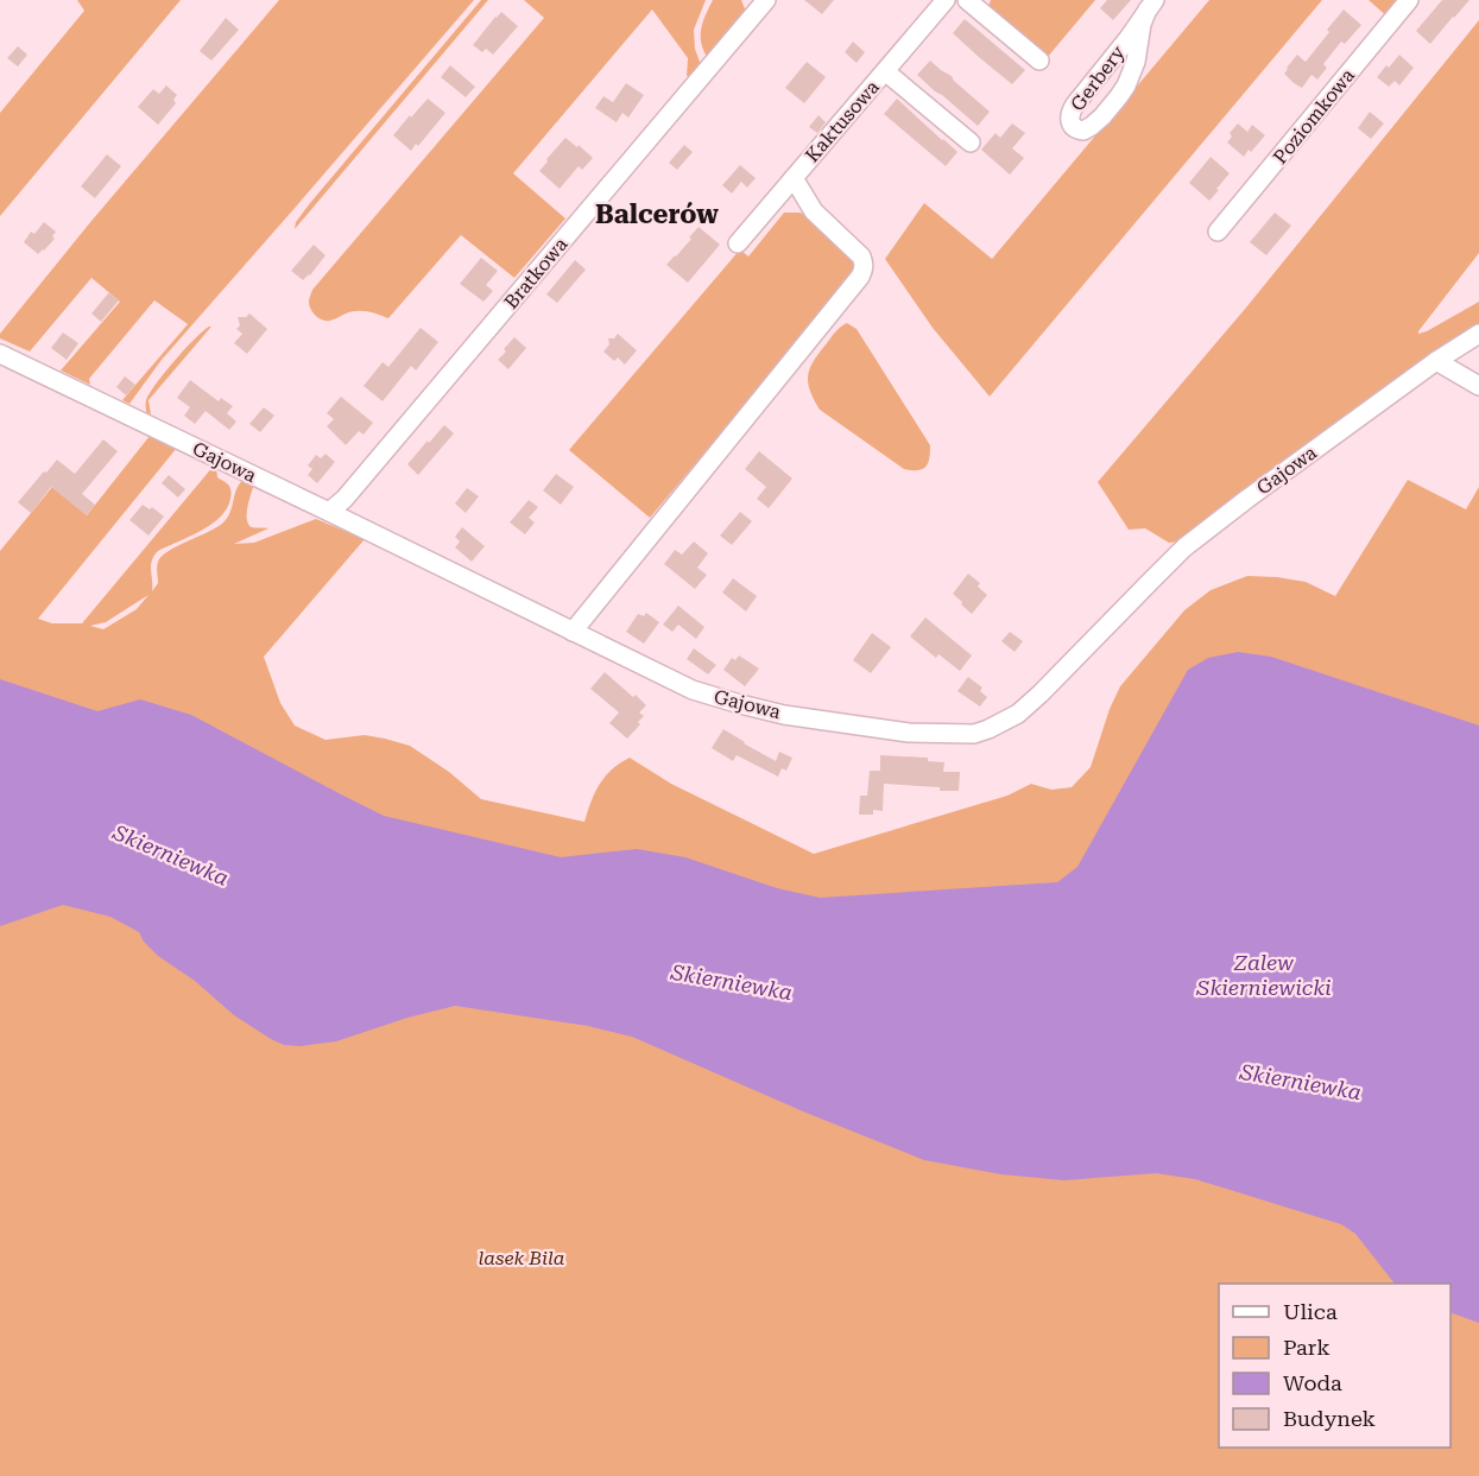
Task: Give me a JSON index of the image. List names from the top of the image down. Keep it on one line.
{"streets":{"street":["Gerbery","Poziomkowa","Kaktusowa","Bratkowa","Gajowa"]},"crossings":[["Bratkowa","Gajowa"]],"districts":["Balcerów"],"water":["Skierniewka","Zalew Skierniewicki"],"parks":["lasek Bila"],"legend":["Ulica","Park","Woda","Budynek"]}
